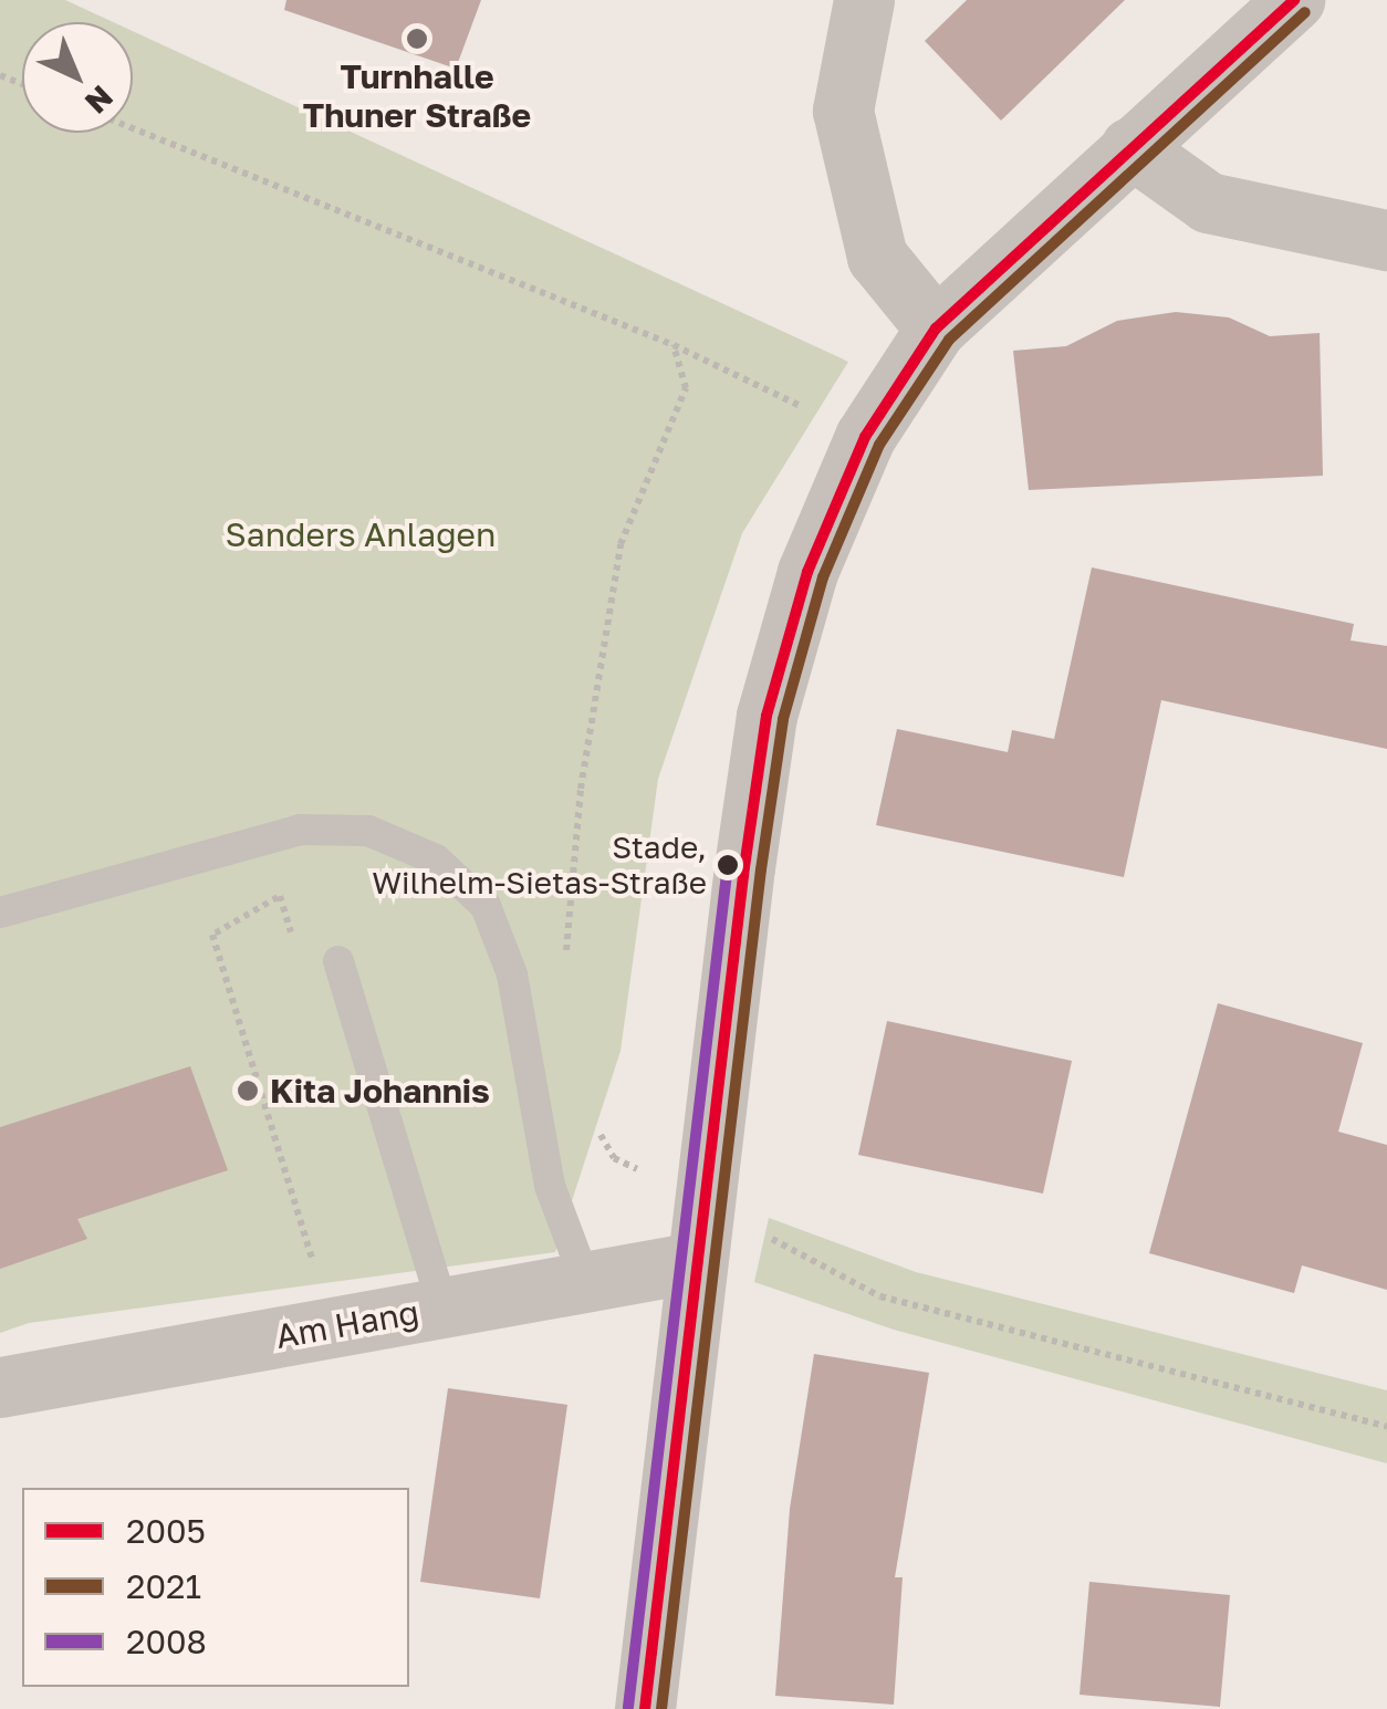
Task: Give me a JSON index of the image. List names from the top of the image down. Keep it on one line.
{"streets":{"street":["Am Hang"]},"parks":["Sanders Anlagen"],"places":["Turnhalle Thuner Straße","Stade, Wilhelm-Sietas-Straße","Kita Johannis"],"lines":["transit line 2005","transit line 2021","transit line 2008"],"legend":["2005","2021","2008"],"north":"bottom right"}
